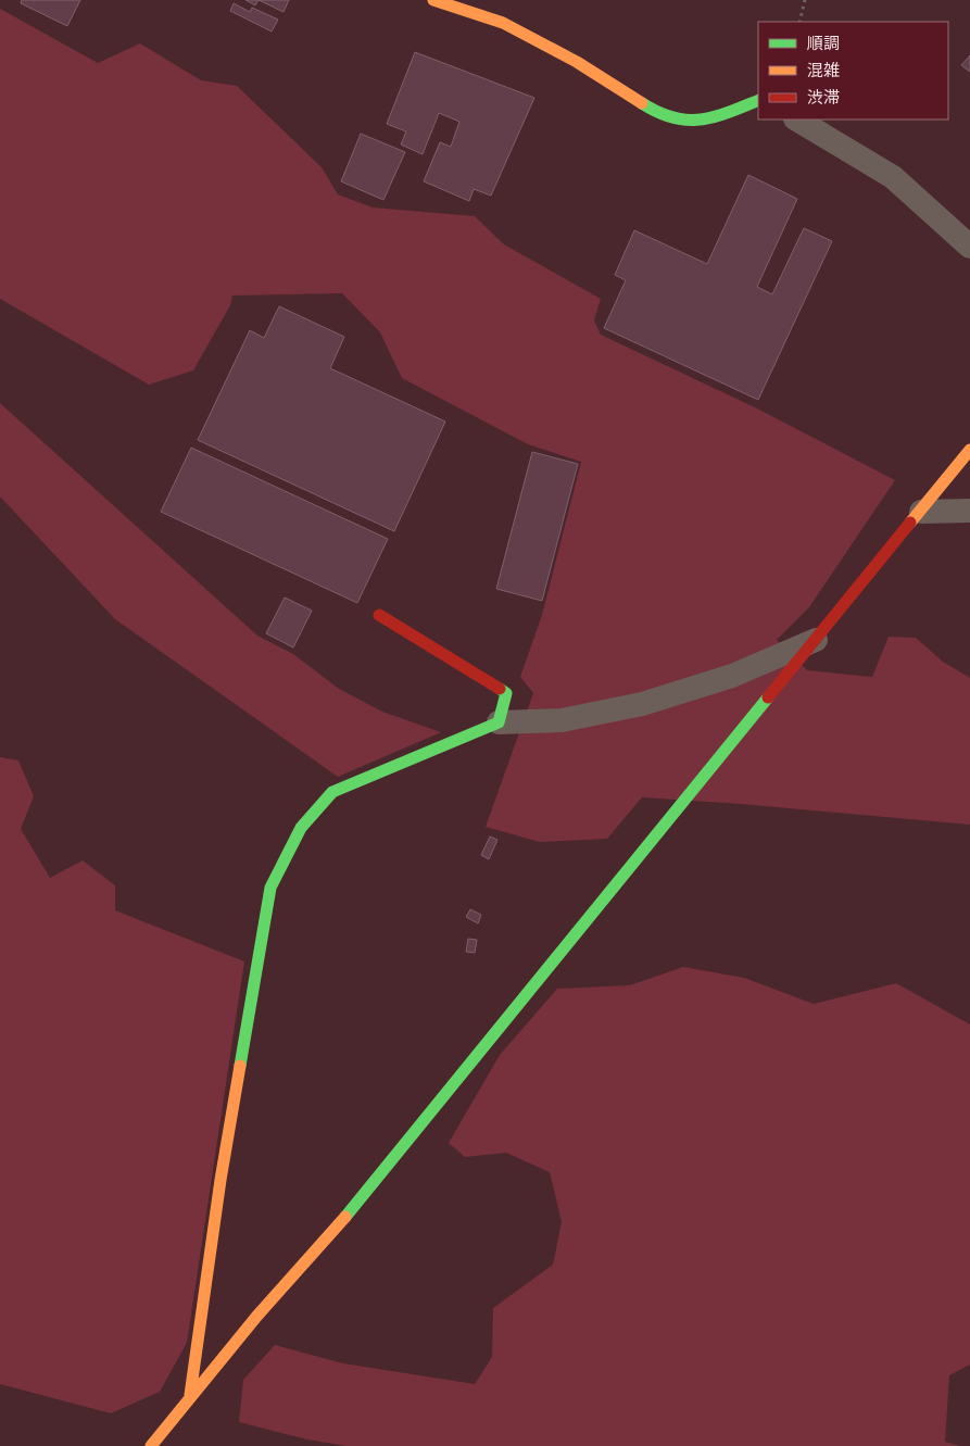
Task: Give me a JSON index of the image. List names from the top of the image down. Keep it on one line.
{"legend":["順調","混雑","渋滞"]}
